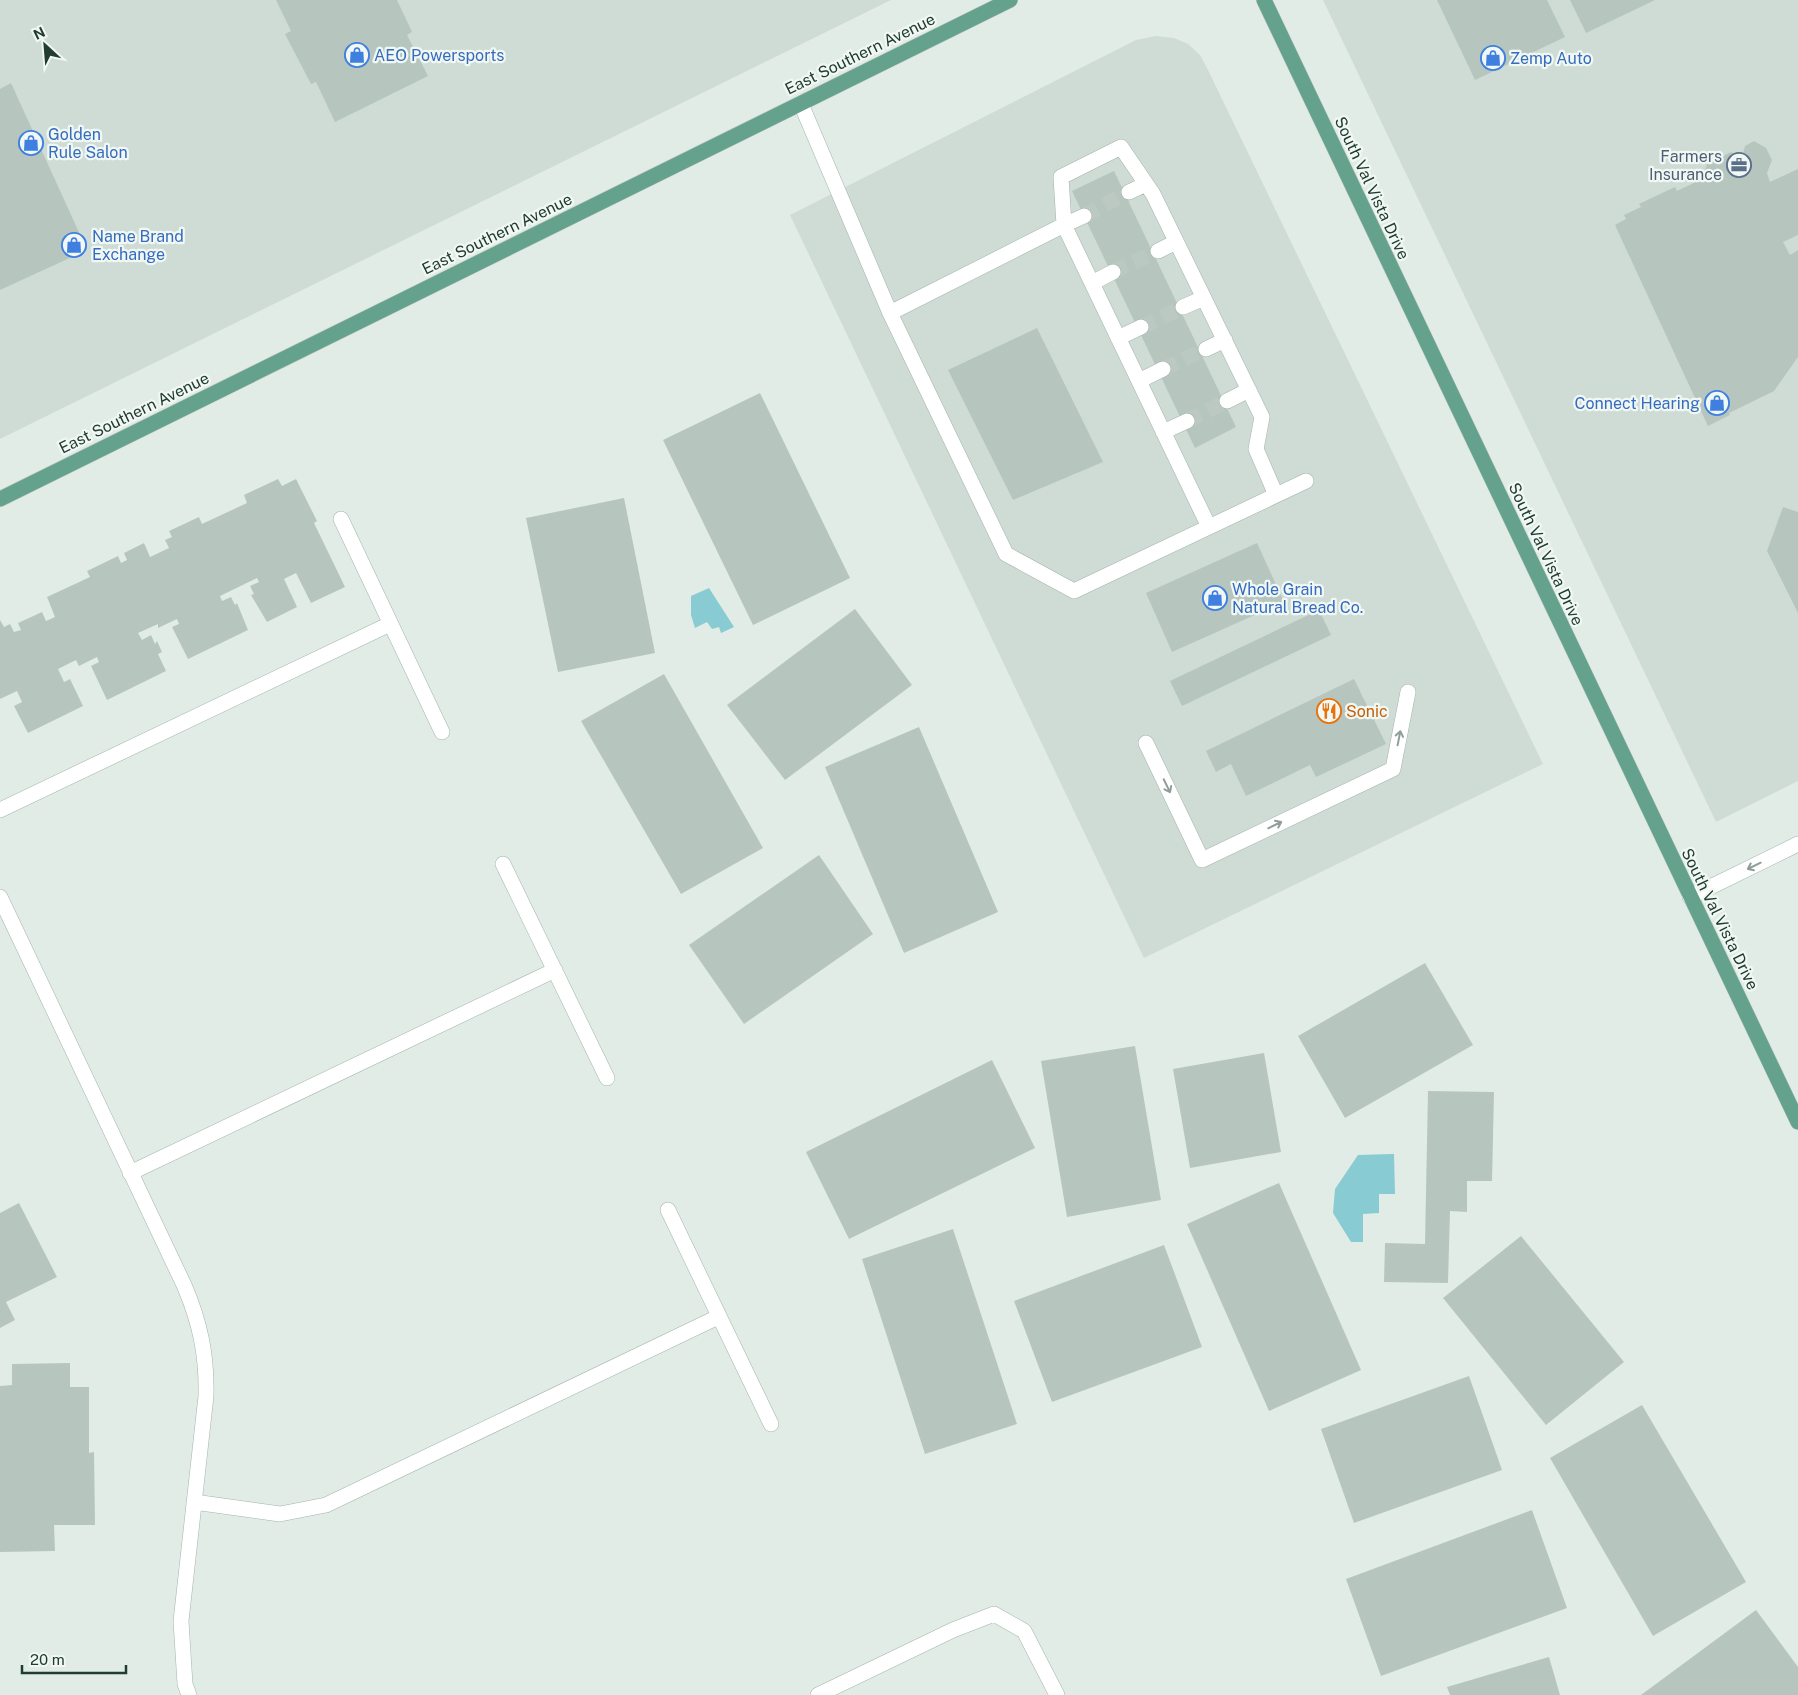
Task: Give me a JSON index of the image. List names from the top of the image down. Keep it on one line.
{"streets":{"main road":["East Southern Avenue","South Val Vista Drive"]},"places":{"shop":["AEO Powersports","Zemp Auto","Golden Rule Salon","Name Brand Exchange","Connect Hearing","Whole Grain Natural Bread Co."],"office":["Farmers Insurance"],"restaurant":["Sonic"]},"scale_bar":"20 m","north":"top left"}
